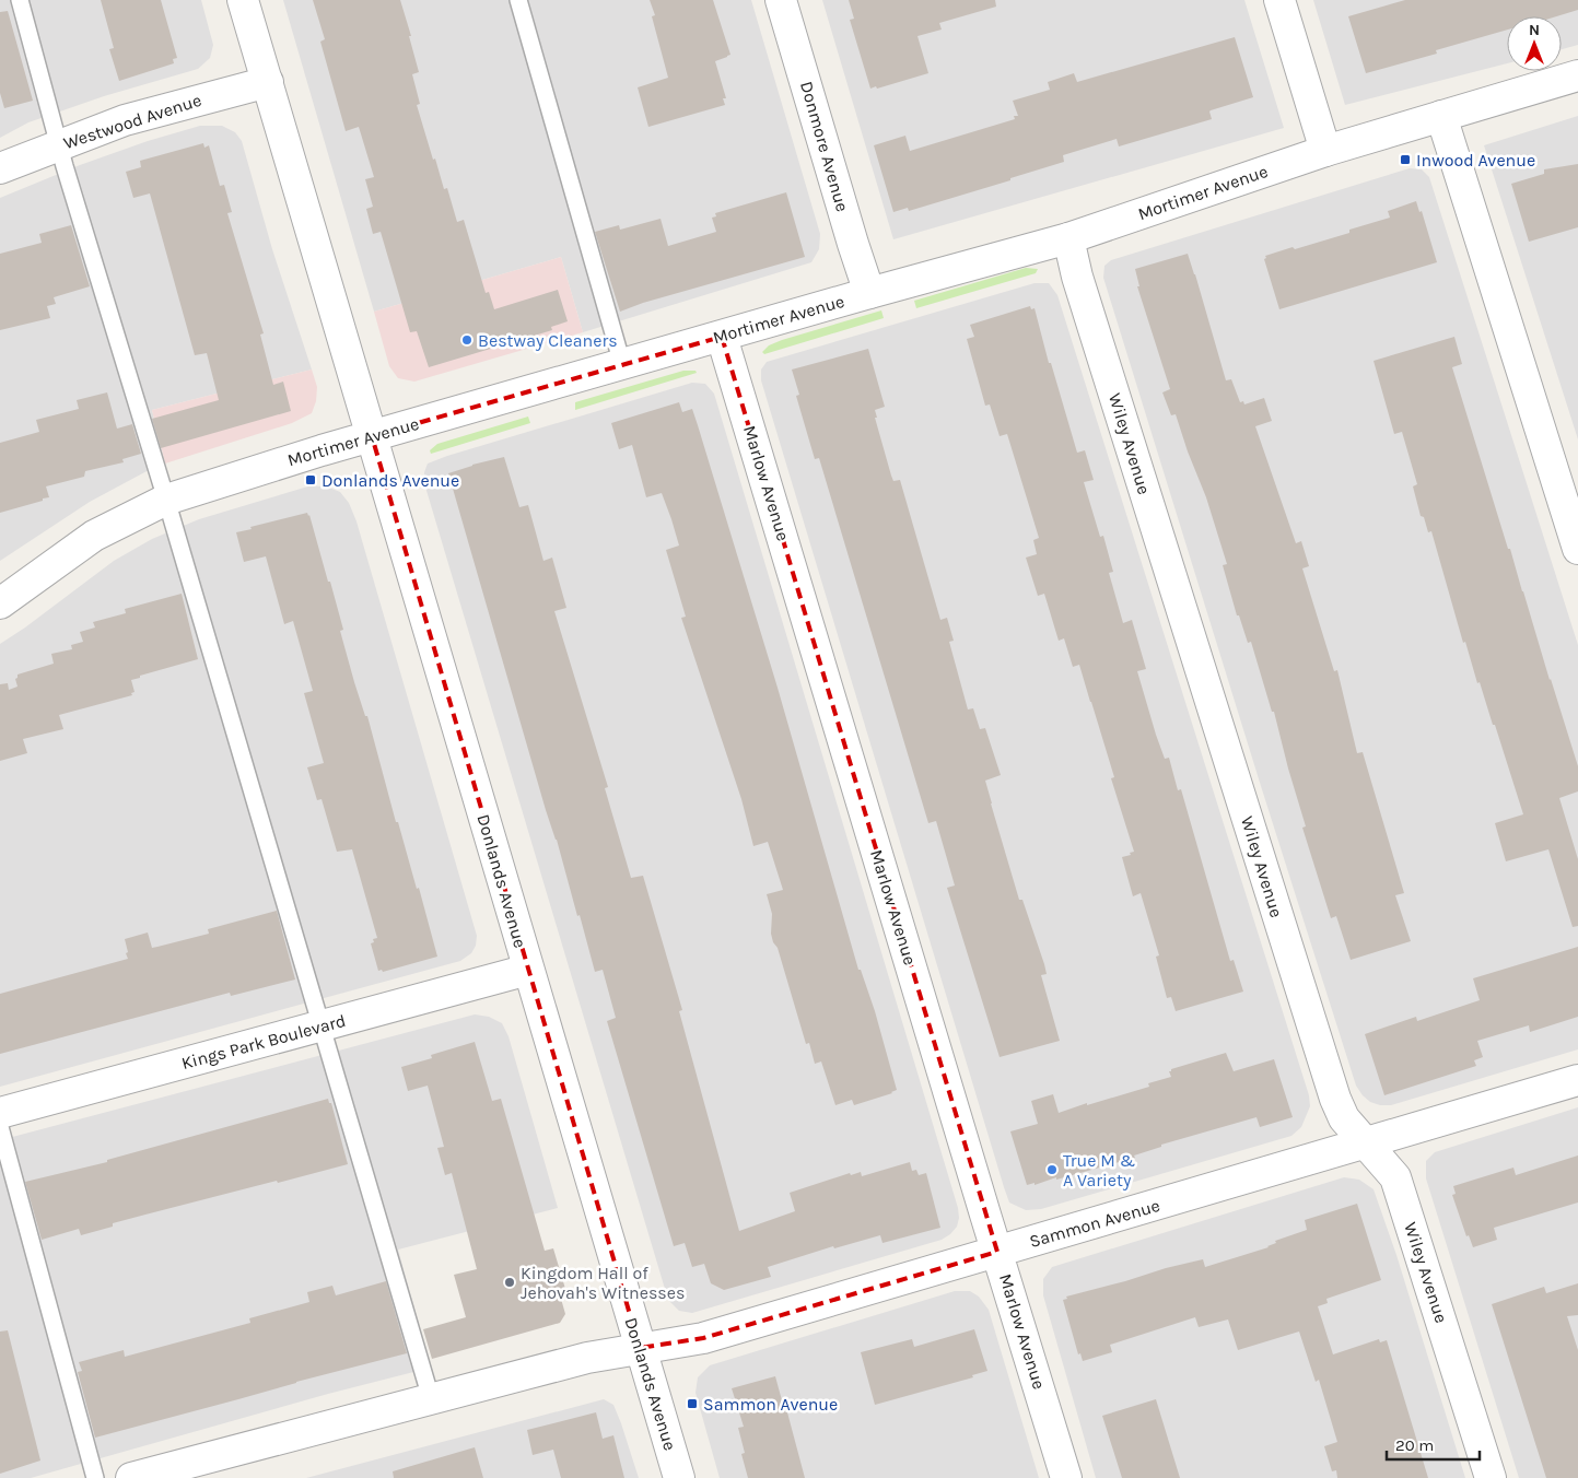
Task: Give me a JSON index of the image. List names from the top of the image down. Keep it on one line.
{"streets":{"street":["Westwood Avenue","Donmore Avenue","Mortimer Avenue","Wiley Avenue","Marlow Avenue","Donlands Avenue","Kings Park Boulevard","Sammon Avenue"]},"crossings":[["Westwood Avenue","Donlands Avenue"],["Donmore Avenue","Mortimer Avenue"],["Mortimer Avenue","Wiley Avenue"],["Mortimer Avenue","Marlow Avenue"],["Mortimer Avenue","Donlands Avenue"],["Wiley Avenue","Sammon Avenue"],["Marlow Avenue","Sammon Avenue"],["Donlands Avenue","Kings Park Boulevard"],["Donlands Avenue","Sammon Avenue"]],"places":{"transit":["Inwood Avenue","Donlands Avenue","Sammon Avenue"],"other":["Bestway Cleaners","True M & A Variety","Kingdom Hall of Jehovah's Witnesses"]},"scale_bar":"20 m","north":"top"}
